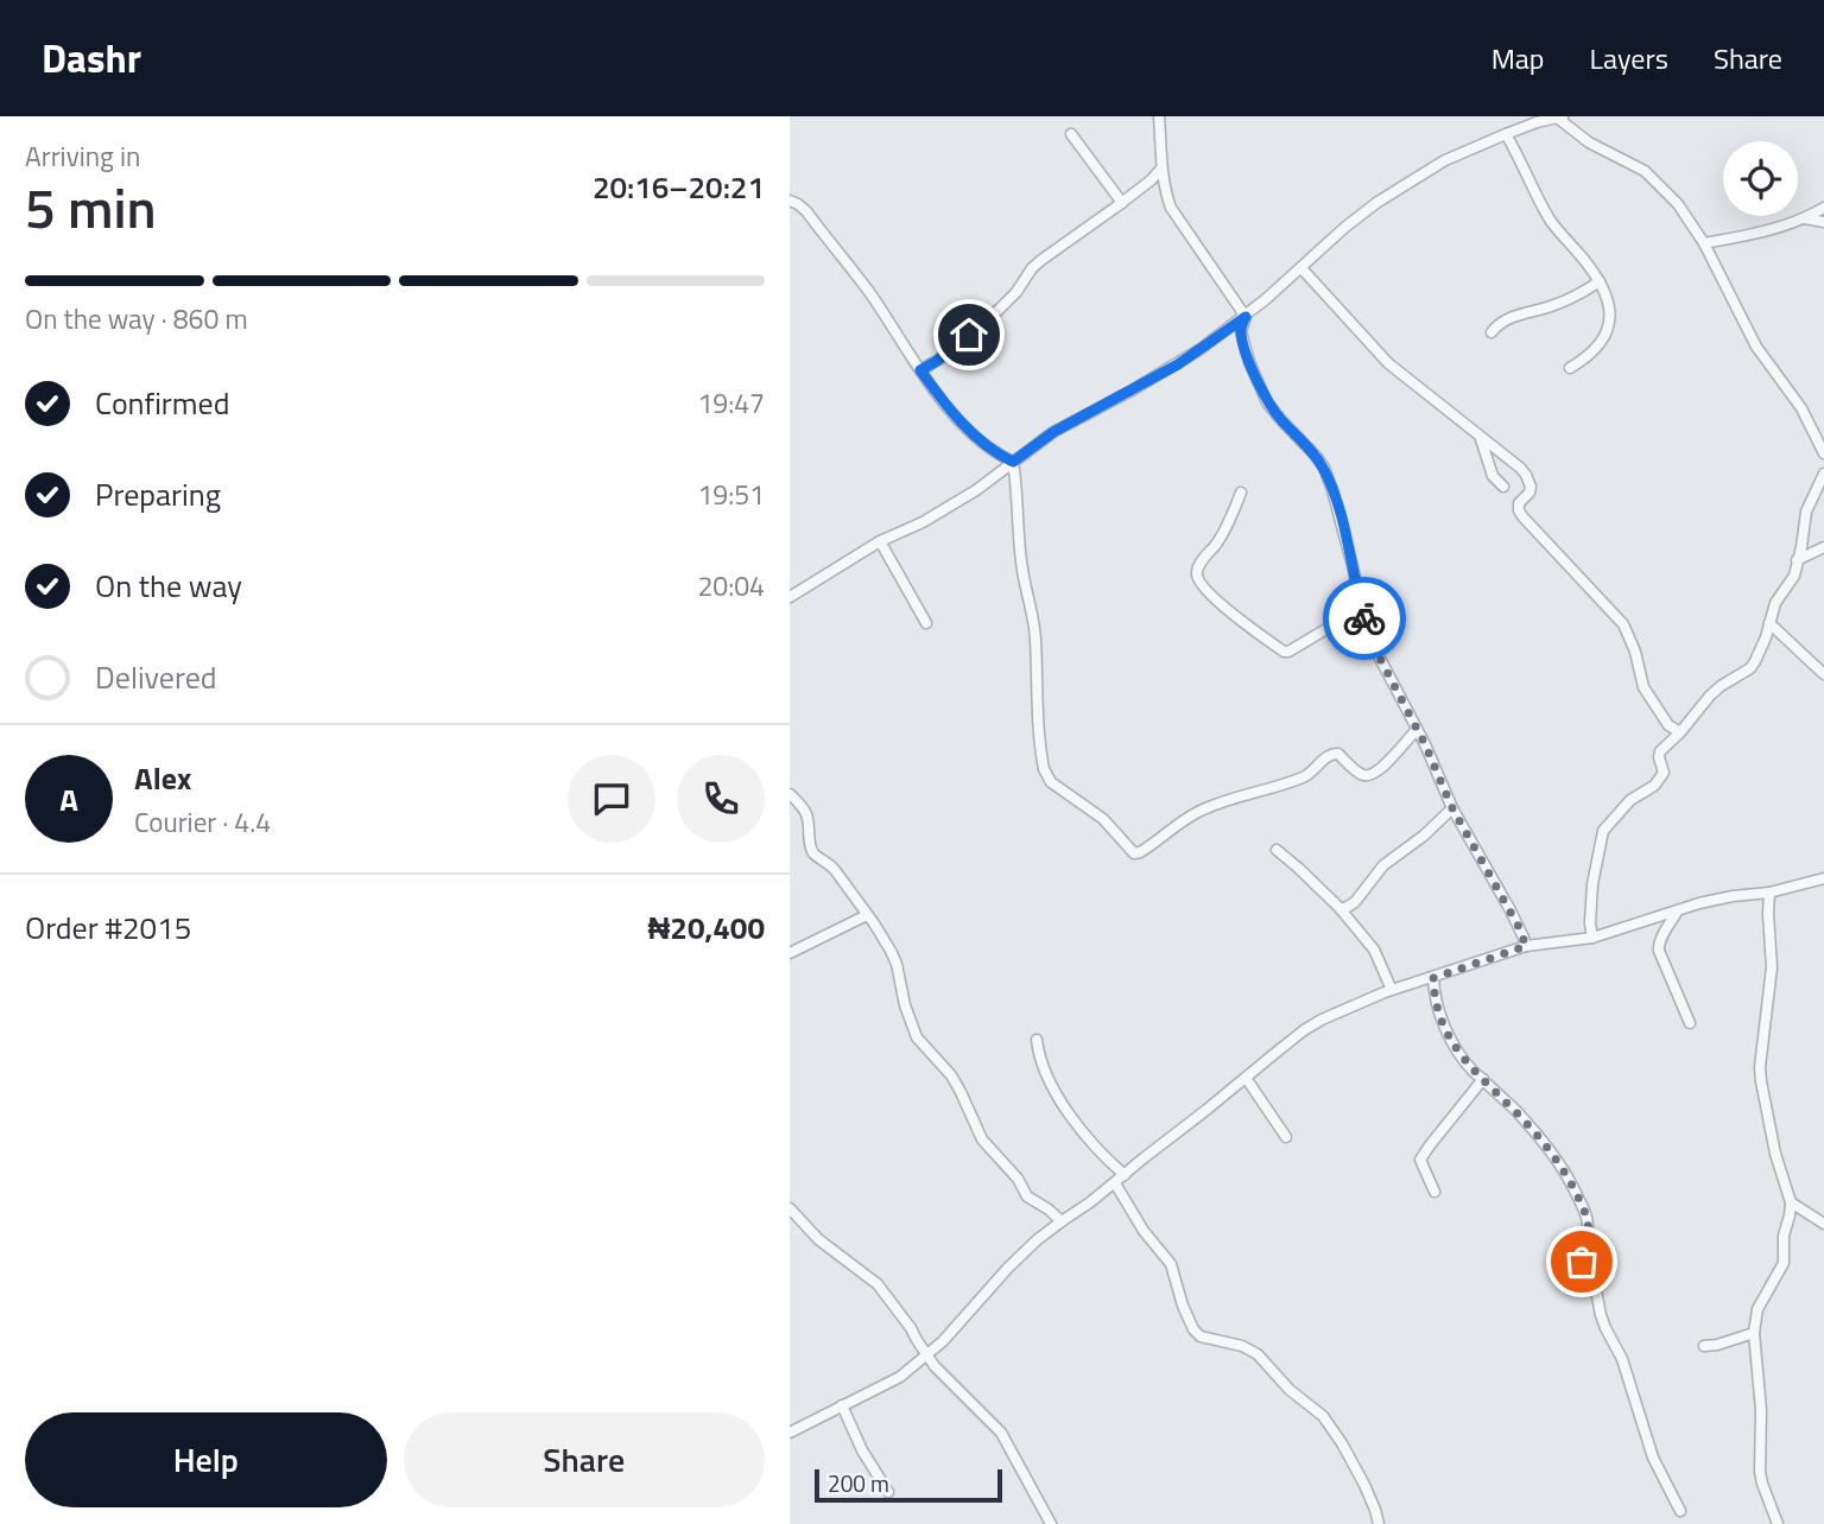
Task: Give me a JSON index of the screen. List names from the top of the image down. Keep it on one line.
{"scale_bar":"200 m","page":{"header":"Dashr","nav":["Map","Layers","Share"],"heading":["5 min","Arriving in","20:16–20:21"],"panel":["Alex","Courier · 4.4","Order #2015","₦20,400"],"bar":"On the way · 860 m","list":[["Confirmed","19:47"],["Preparing","19:51"],["On the way","20:04"],"Delivered"],"round":"A","buttons":["Help","Share"],"scale":"200 m"}}
